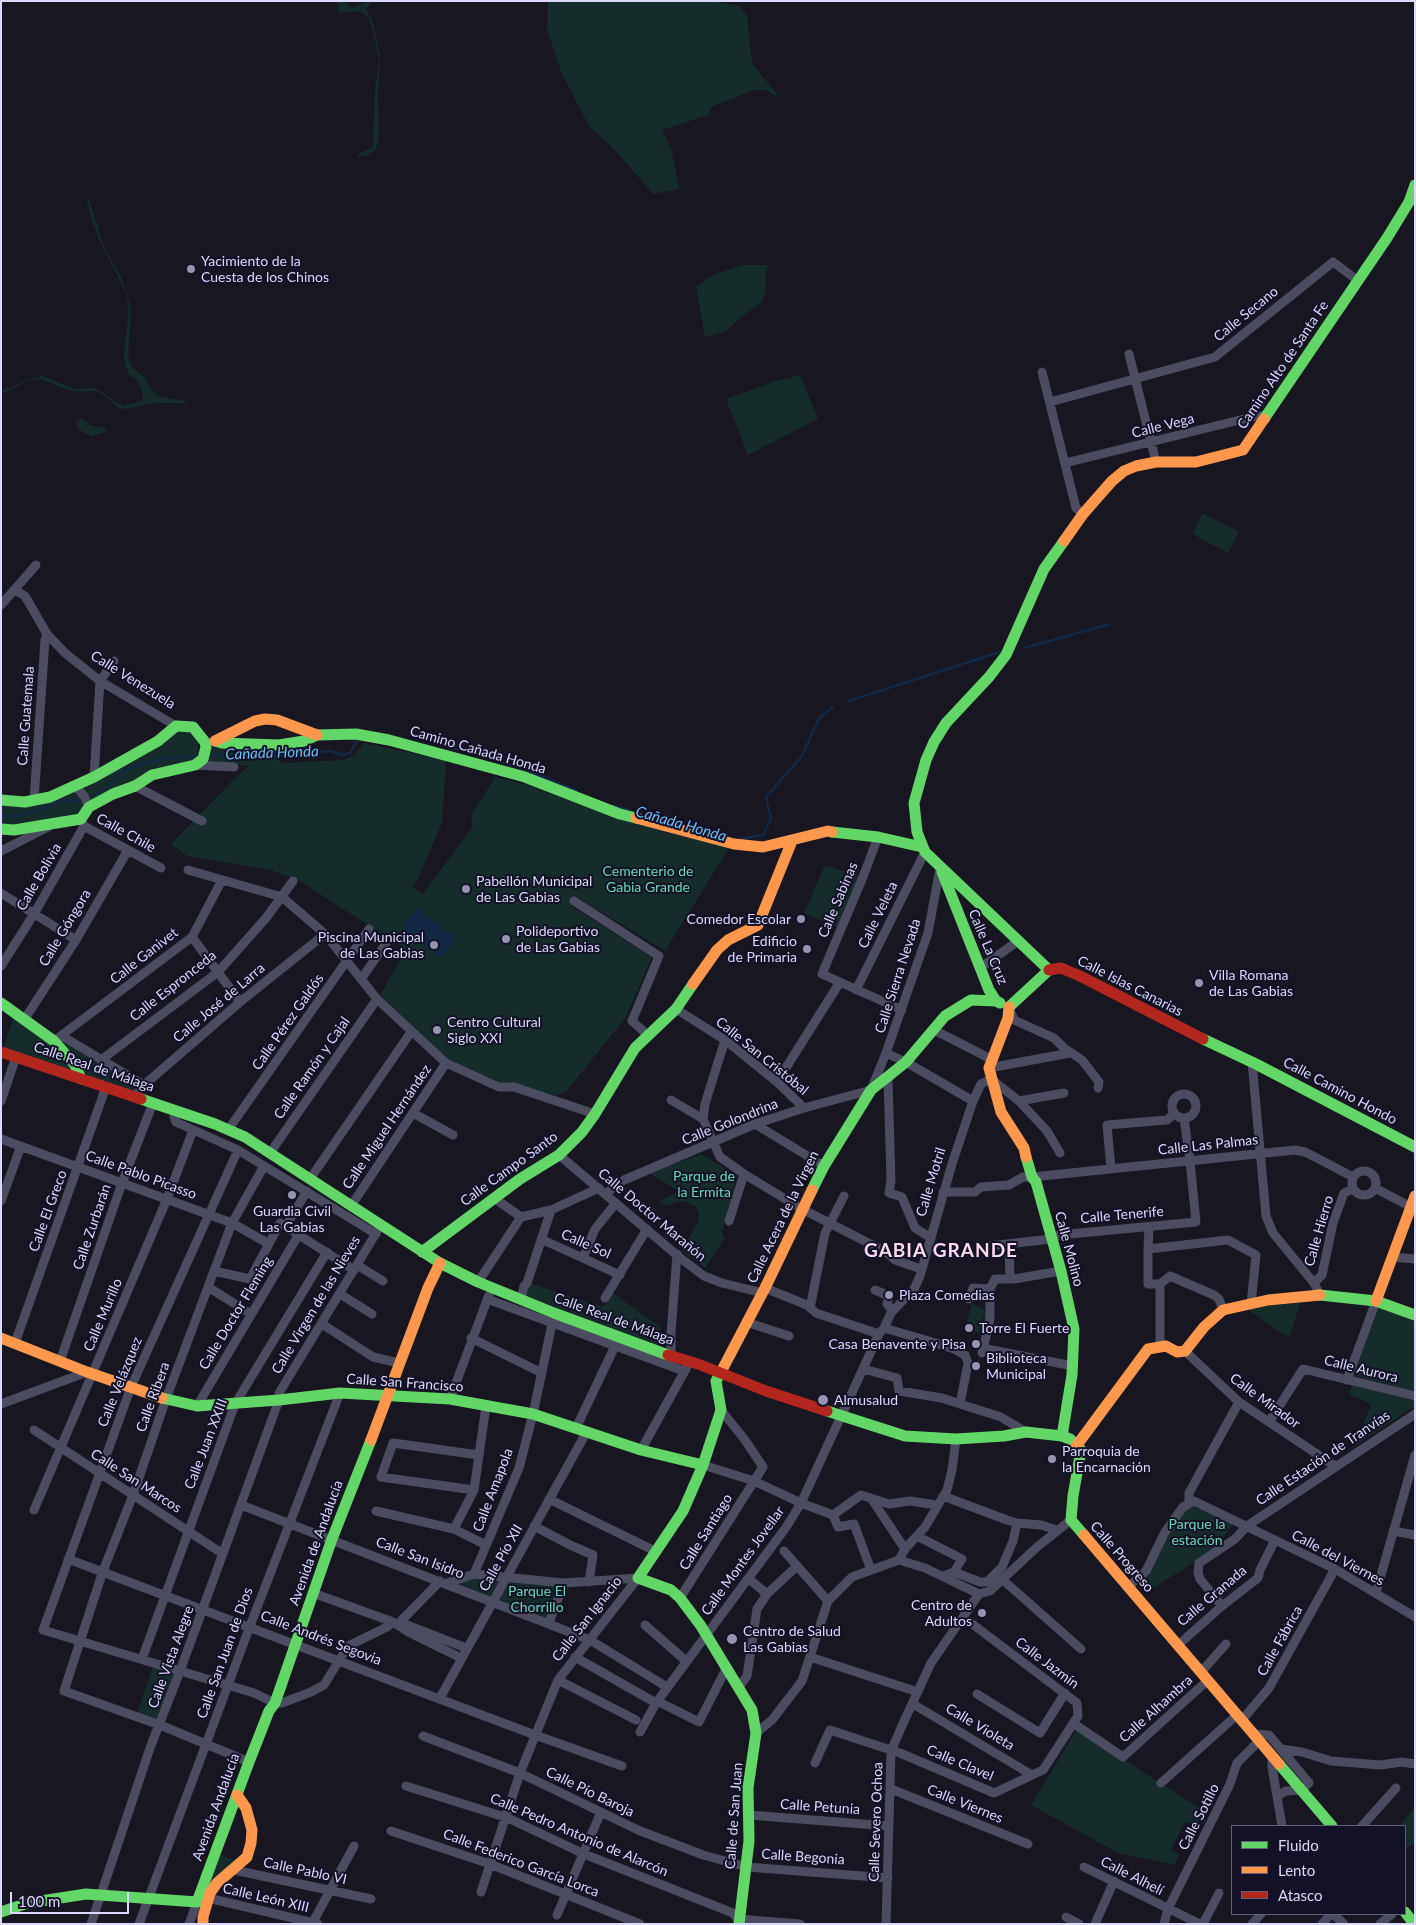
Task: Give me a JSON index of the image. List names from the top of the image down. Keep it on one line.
{"streets":{"street":["Calle Secano","Camino Alto de Santa Fe","Calle Vega","Calle Venezuela","Calle Guatemala","Camino Cañada Honda","Calle Chile","Calle Bolivia","Calle Sabinas","Calle Veleta","Calle Góngora","Calle La Cruz","Calle Ganivet","Calle Sierra Nevada","Calle Espronceda","Calle Islas Canarias","Calle José de Larra","Calle Pérez Galdós","Calle San Cristóbal","Calle Real de Málaga","Calle Ramón y Cajal","Calle Camino Hondo","Calle Golondrina","Calle Miguel Hernández","Calle Las Palmas","Calle Campo Santo","Calle Pablo Picasso","Calle Motril","Calle El Greco","Calle Doctor Marañón","Calle Tenerife","Calle Acera de la Virgen","Calle Zurbarán","Calle Hierro","Calle Sol","Calle Molino","Calle Virgen de las Nieves","Calle Doctor Fleming","Calle Murillo","Calle Aurora","Calle Velázquez","Calle San Francisco","Calle Ribera","Calle Mirador","Calle Juan XXIII","Calle Estación de Tranvías","Calle San Marcos","Calle Amapola","Calle Santiago","Avenida de Andalucía","Calle Progreso","Calle San Isidro","Calle Pío XII","Calle del Viernes","Calle Montes Jovellar","Calle Granada","Calle San Ignacio","Calle Andrés Segovia","Calle Fábrica","Calle San Juan de Dios","Calle Vista Alegre","Calle Jazmín","Calle Alhambra","Calle Violeta","Calle Clavel","Calle Pío Baroja","Calle Viernes","Avenida Andalucía","Calle Petunia","Calle de San Juan","Calle Sotillo","Calle Severo Ochoa","Calle Pedro Antonio de Alarcón","Calle Begonia","Calle Federico García Lorca","Calle Pablo VI","Calle Alhelí","Calle León XIII"]},"crossings":[["Calle Secano","Camino Alto de Santa Fe"],["Camino Alto de Santa Fe","Calle Vega"],["Camino Alto de Santa Fe","Camino Cañada Honda"],["Camino Alto de Santa Fe","Calle Veleta"],["Calle Venezuela","Calle Guatemala"],["Camino Cañada Honda","Calle Sabinas"],["Camino Cañada Honda","Calle Veleta"],["Camino Cañada Honda","Calle Campo Santo"],["Calle Chile","Calle Bolivia"],["Calle Chile","Calle Góngora"],["Calle La Cruz","Calle Sierra Nevada"],["Calle La Cruz","Calle Islas Canarias"],["Calle La Cruz","Calle Motril"],["Calle La Cruz","Calle Acera de la Virgen"],["Calle Sierra Nevada","Calle Golondrina"],["Calle Sierra Nevada","Calle Acera de la Virgen"],["Calle Islas Canarias","Calle Camino Hondo"],["Calle José de Larra","Calle Real de Málaga"],["Calle Pérez Galdós","Calle Real de Málaga"],["Calle San Cristóbal","Calle Golondrina"],["Calle San Cristóbal","Calle Campo Santo"],["Calle Real de Málaga","Calle Ramón y Cajal"],["Calle Real de Málaga","Calle Miguel Hernández"],["Calle Real de Málaga","Calle Campo Santo"],["Calle Real de Málaga","Calle Motril"],["Calle Real de Málaga","Calle El Greco"],["Calle Real de Málaga","Calle Acera de la Virgen"],["Calle Real de Málaga","Calle Zurbarán"],["Calle Real de Málaga","Calle Molino"],["Calle Real de Málaga","Calle Virgen de las Nieves"],["Calle Real de Málaga","Calle Murillo"],["Calle Real de Málaga","Calle Velázquez"],["Calle Real de Málaga","Calle Ribera"],["Calle Real de Málaga","Calle Amapola"],["Calle Real de Málaga","Calle Progreso"],["Calle Real de Málaga","Calle Pío XII"],["Calle Real de Málaga","Calle Montes Jovellar"],["Calle Real de Málaga","Calle San Ignacio"],["Calle Golondrina","Calle Doctor Marañón"],["Calle Golondrina","Calle Acera de la Virgen"],["Calle Las Palmas","Calle Motril"],["Calle Las Palmas","Calle Tenerife"],["Calle Las Palmas","Calle Hierro"],["Calle Las Palmas","Calle Molino"],["Calle Campo Santo","Calle Doctor Marañón"],["Calle Pablo Picasso","Calle El Greco"],["Calle Pablo Picasso","Calle Zurbarán"],["Calle Pablo Picasso","Calle Murillo"],["Calle Pablo Picasso","Calle Velázquez"],["Calle Pablo Picasso","Calle Ribera"],["Calle Motril","Calle Doctor Marañón"],["Calle Motril","Calle Molino"],["Calle Motril","Calle Montes Jovellar"],["Calle El Greco","Calle San Francisco"],["Calle Doctor Marañón","Calle Acera de la Virgen"],["Calle Tenerife","Calle Molino"],["Calle Acera de la Virgen","Calle San Ignacio"],["Calle Zurbarán","Calle San Francisco"],["Calle Virgen de las Nieves","Calle San Francisco"],["Calle Virgen de las Nieves","Calle Vista Alegre"],["Calle Doctor Fleming","Calle San Francisco"],["Calle Murillo","Calle San Francisco"],["Calle Murillo","Calle San Marcos"],["Calle Aurora","Calle Mirador"],["Calle Velázquez","Calle San Francisco"],["Calle Velázquez","Calle Ribera"],["Calle Velázquez","Calle San Marcos"],["Calle Velázquez","Calle Andrés Segovia"],["Calle San Francisco","Calle Ribera"],["Calle San Francisco","Calle Juan XXIII"],["Calle San Francisco","Calle Amapola"],["Calle San Francisco","Avenida de Andalucía"],["Calle San Francisco","Calle Pío XII"],["Calle San Francisco","Calle San Ignacio"],["Calle San Francisco","Calle San Juan de Dios"],["Calle San Francisco","Calle Vista Alegre"],["Calle Ribera","Calle San Marcos"],["Calle Ribera","Calle Andrés Segovia"],["Calle Ribera","Calle Vista Alegre"],["Calle Mirador","Calle Estación de Tranvías"],["Calle Juan XXIII","Calle San Marcos"],["Calle Juan XXIII","Calle Andrés Segovia"],["Calle Estación de Tranvías","Calle del Viernes"],["Calle Estación de Tranvías","Calle Granada"],["Calle San Marcos","Calle Vista Alegre"],["Calle Santiago","Calle de San Juan"],["Avenida de Andalucía","Calle San Isidro"],["Avenida de Andalucía","Calle Andrés Segovia"],["Avenida de Andalucía","Avenida Andalucía"],["Calle Progreso","Calle Granada"],["Calle Progreso","Calle Fábrica"],["Calle Progreso","Calle Alhambra"],["Calle Progreso","Calle Sotillo"],["Calle Progreso","Calle Severo Ochoa"],["Calle San Isidro","Calle Pío XII"],["Calle San Isidro","Calle Montes Jovellar"],["Calle San Isidro","Calle San Ignacio"],["Calle San Isidro","Calle San Juan de Dios"],["Calle San Isidro","Calle Vista Alegre"],["Calle Pío XII","Calle Andrés Segovia"],["Calle del Viernes","Calle Granada"],["Calle del Viernes","Calle Fábrica"],["Calle Montes Jovellar","Calle de San Juan"],["Calle San Ignacio","Calle Andrés Segovia"],["Calle San Ignacio","Calle Pío Baroja"],["Calle San Ignacio","Calle Pedro Antonio de Alarcón"],["Calle San Ignacio","Calle Federico García Lorca"],["Calle Andrés Segovia","Calle San Juan de Dios"],["Calle Andrés Segovia","Calle Vista Alegre"],["Calle Jazmín","Calle Alhambra"],["Calle Jazmín","Calle Clavel"],["Calle Jazmín","Calle Severo Ochoa"],["Calle Violeta","Calle Clavel"],["Calle Violeta","Calle Severo Ochoa"],["Calle Clavel","Calle Severo Ochoa"],["Calle Pío Baroja","Calle de San Juan"],["Calle Pío Baroja","Calle Begonia"],["Calle Viernes","Calle Severo Ochoa"],["Avenida Andalucía","Calle León XIII"],["Calle Petunia","Calle de San Juan"],["Calle Petunia","Calle Severo Ochoa"],["Calle de San Juan","Calle Pedro Antonio de Alarcón"],["Calle de San Juan","Calle Begonia"],["Calle Sotillo","Calle Alhelí"],["Calle Severo Ochoa","Calle Begonia"]],"districts":["GABIA GRANDE"],"water":["Cañada Honda"],"parks":["Cementerio de Gabia Grande","Parque de la Ermita","Parque la estación","Parque El Chorrillo"],"places":["Yacimiento de la Cuesta de los Chinos","Pabellón Municipal de Las Gabias","Comedor Escolar","Polideportivo de Las Gabias","Piscina Municipal de Las Gabias","Edificio de Primaria","Villa Romana de Las Gabias","Centro Cultural Siglo XXI","Guardia Civil Las Gabias","Plaza Comedias","Torre El Fuerte","Casa Benavente y Pisa","Biblioteca Municipal","Almusalud","Parroquia de la Encarnación","Centro de Adultos","Centro de Salud Las Gabias"],"legend":["Fluido","Lento","Atasco"],"scale_bar":"100 m"}
